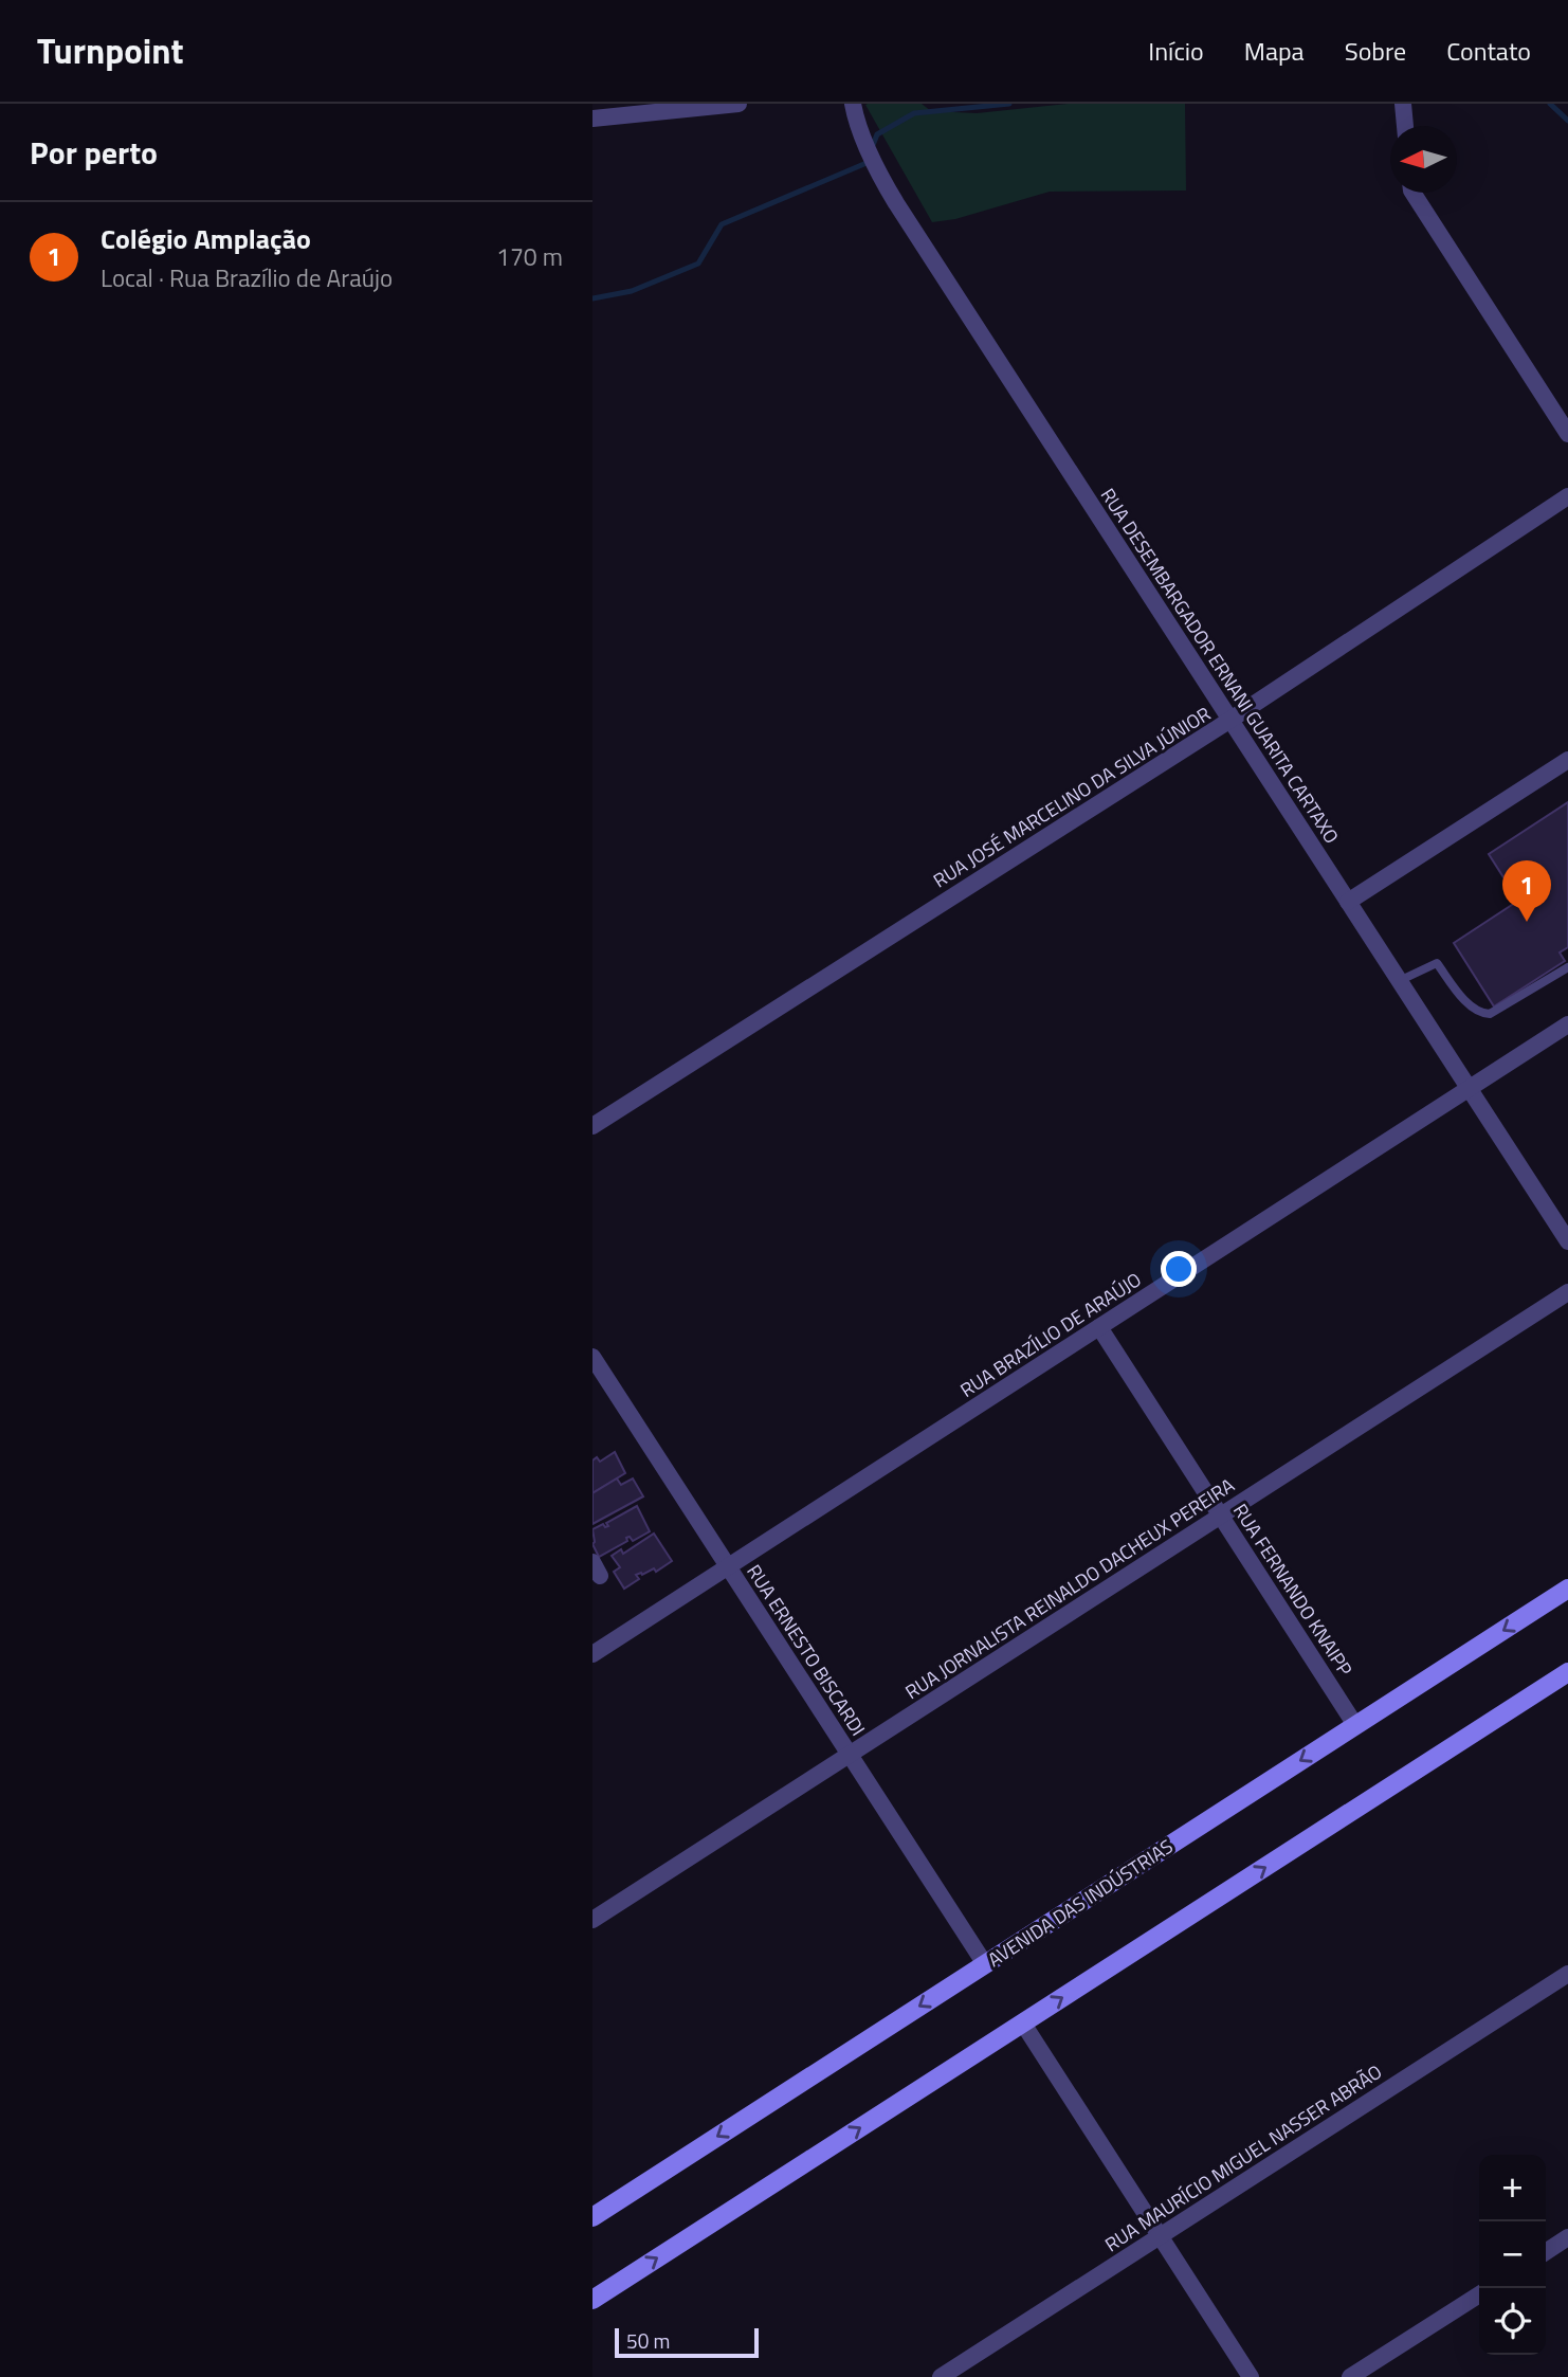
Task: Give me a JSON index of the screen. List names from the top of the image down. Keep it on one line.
{"streets":{"main road":["AVENIDA DAS INDÚSTRIAS"],"street":["RUA DESEMBARGADOR ERNANI GUARITA CARTAXO","RUA JOSÉ MARCELINO DA SILVA JÚNIOR","RUA BRAZÍLIO DE ARAÚJO","RUA JORNALISTA REINALDO DACHEUX PEREIRA","RUA FERNANDO KNAIPP","RUA ERNESTO BISCARDI","RUA MAURÍCIO MIGUEL NASSER ABRÃO"]},"crossings":[["RUA DESEMBARGADOR ERNANI GUARITA CARTAXO","RUA JOSÉ MARCELINO DA SILVA JÚNIOR"],["RUA DESEMBARGADOR ERNANI GUARITA CARTAXO","RUA BRAZÍLIO DE ARAÚJO"],["RUA BRAZÍLIO DE ARAÚJO","RUA FERNANDO KNAIPP"],["RUA BRAZÍLIO DE ARAÚJO","RUA ERNESTO BISCARDI"],["RUA JORNALISTA REINALDO DACHEUX PEREIRA","RUA FERNANDO KNAIPP"],["RUA JORNALISTA REINALDO DACHEUX PEREIRA","RUA ERNESTO BISCARDI"],["RUA FERNANDO KNAIPP","AVENIDA DAS INDÚSTRIAS"],["RUA ERNESTO BISCARDI","AVENIDA DAS INDÚSTRIAS"]],"scale_bar":"50 m","north":"left","page":{"header":"Turnpoint","nav":["Início","Mapa","Sobre","Contato"],"heading":"Por perto","list":[{"mark":"1","name":"Colégio Amplação","note":"Local · Rua Brazílio de Araújo","value":"170 m"}],"pins":"1","map_buttons":["+","−"],"scale":"50 m"}}
